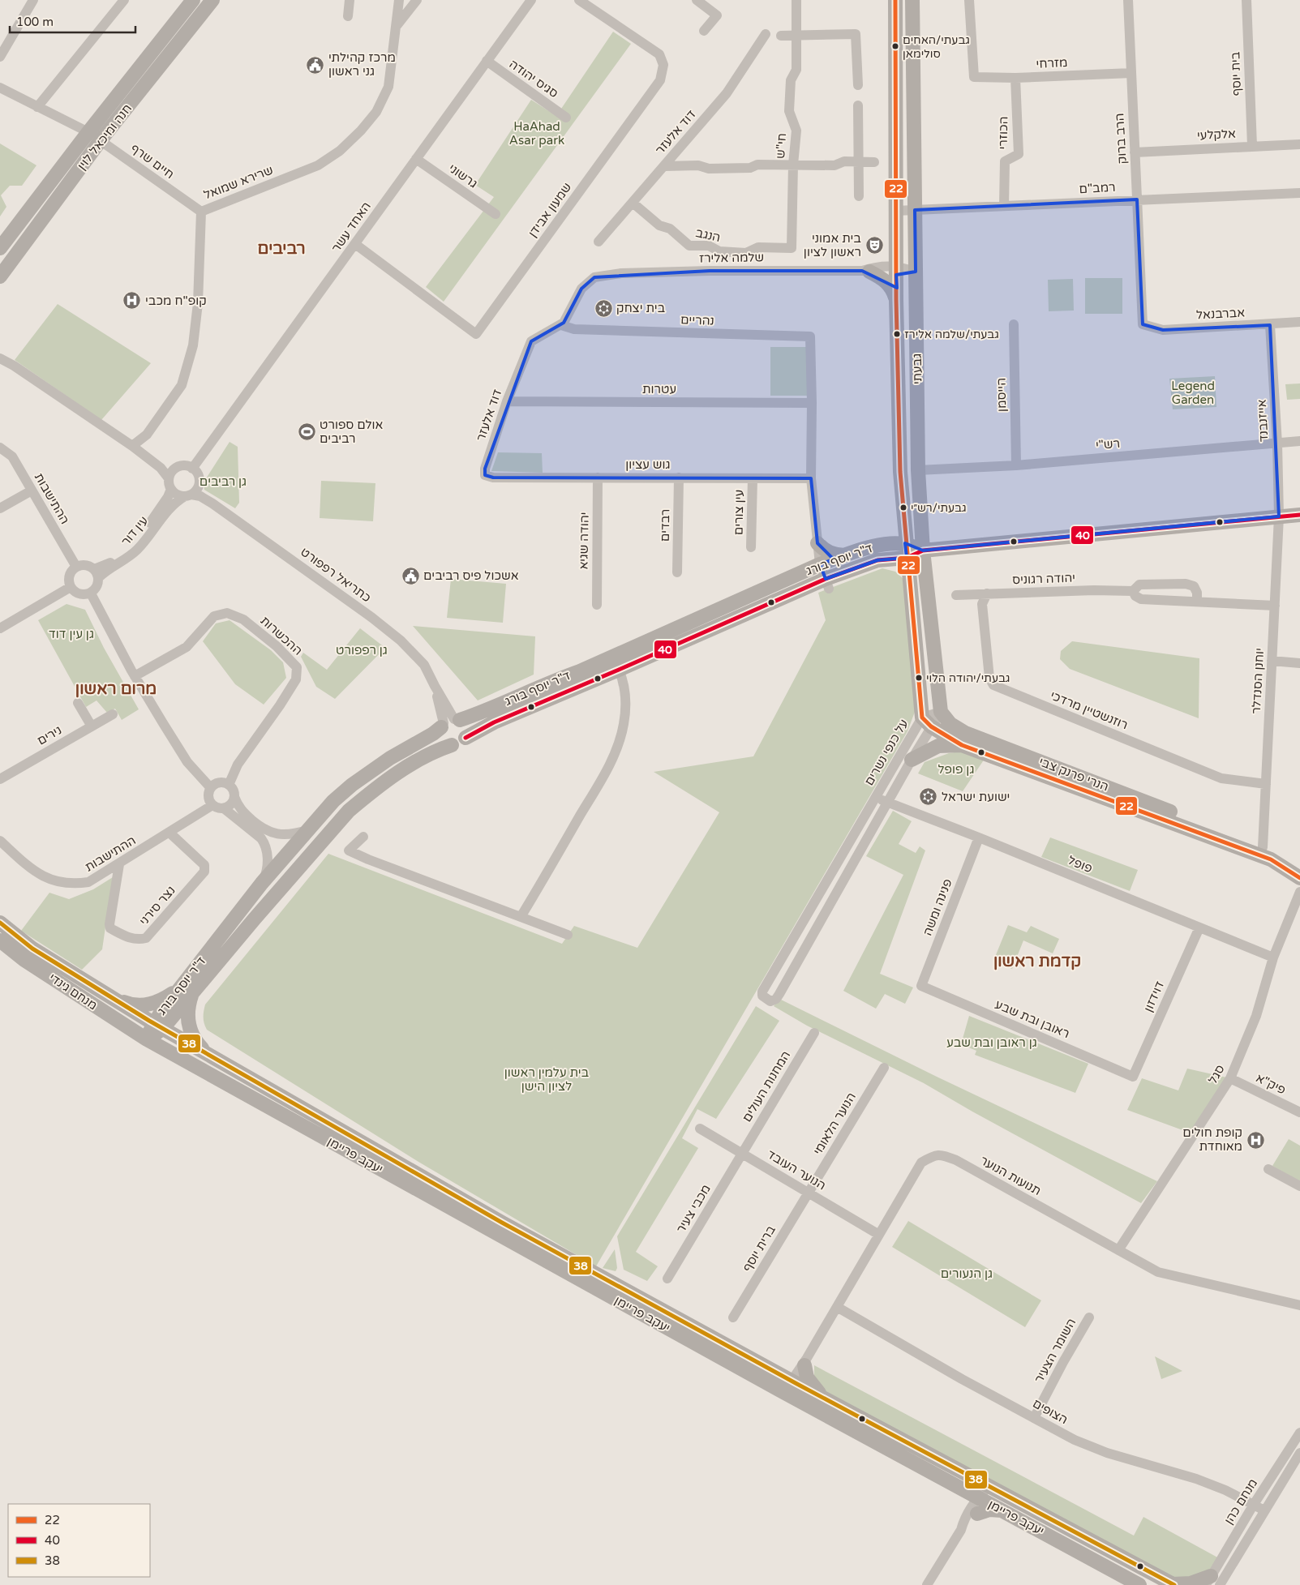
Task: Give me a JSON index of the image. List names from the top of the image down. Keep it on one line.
{"streets":{"street":["מזרחי","בית יוסף","סגיס יהודה","דוד אלעזר","הכוזרי","אלקלעי","חנה ומיכאל לוין","הרב ברוק","חי\"ש","חיים שרף","גרשוני","שרירא שמואל","רמב\"ם","שמעון אבידן","האחד עשר","הנגב","שלמה אלירז","אברבנאל","נהריים","גבעתי","עטרות","הייסמן","אייזנבנד","רש\"י","גוש עציון","ההתישבות","עין צורים","רבדים","עין דור","יהודה שגיא","ד\"ר יוסף בורג","כתריאל רפפורט","יהודה רגוניס","ההכשרות","יוחנן הסנדלר","רוזנשטיין מרדכי","נירים","על כנפי נשרים","הנרי פרנק צבי","פופל","נצר סירני","פנינה ומשה","מנחם גינדי","דוידזון","ראובן ובת שבע","סגל","פיק\"א","המחנות העולים","הנוער הלאומי","יעקב פריימן","הנוער העובד","תנועות הנוער","מכבי צעיר","ברית יוסף","השומר הצעיר","הצופים","מנחם כהן"]},"crossings":[["מזרחי","הכוזרי"],["מזרחי","הרב ברוק"],["בית יוסף","אלקלעי"],["סגיס יהודה","האחד עשר"],["דוד אלעזר","הנגב"],["דוד אלעזר","שלמה אלירז"],["דוד אלעזר","עטרות"],["דוד אלעזר","גוש עציון"],["הכוזרי","רמב\"ם"],["אלקלעי","הרב ברוק"],["חנה ומיכאל לוין","חיים שרף"],["הרב ברוק","רמב\"ם"],["הרב ברוק","אברבנאל"],["חי\"ש","הנגב"],["חיים שרף","שרירא שמואל"],["גרשוני","האחד עשר"],["רמב\"ם","גבעתי"],["שמעון אבידן","האחד עשר"],["האחד עשר","עין דור"],["האחד עשר","כתריאל רפפורט"],["שלמה אלירז","נהריים"],["שלמה אלירז","גבעתי"],["אברבנאל","אייזנבנד"],["נהריים","עטרות"],["גבעתי","רש\"י"],["גבעתי","ד\"ר יוסף בורג"],["גבעתי","על כנפי נשרים"],["גבעתי","הנרי פרנק צבי"],["הייסמן","רש\"י"],["אייזנבנד","רש\"י"],["אייזנבנד","יוחנן הסנדלר"],["גוש עציון","עין צורים"],["גוש עציון","רבדים"],["גוש עציון","יהודה שגיא"],["ההתישבות","עין דור"],["ההתישבות","ההכשרות"],["ההתישבות","נצר סירני"],["עין דור","כתריאל רפפורט"],["ד\"ר יוסף בורג","כתריאל רפפורט"],["ד\"ר יוסף בורג","מנחם גינדי"],["ד\"ר יוסף בורג","יעקב פריימן"],["יהודה רגוניס","יוחנן הסנדלר"],["יהודה רגוניס","רוזנשטיין מרדכי"],["יוחנן הסנדלר","רוזנשטיין מרדכי"],["יוחנן הסנדלר","הנרי פרנק צבי"],["על כנפי נשרים","הנרי פרנק צבי"],["על כנפי נשרים","פופל"],["פופל","פנינה ומשה"],["פופל","דוידזון"],["פופל","סגל"],["פנינה ומשה","ראובן ובת שבע"],["מנחם גינדי","יעקב פריימן"],["דוידזון","ראובן ובת שבע"],["סגל","פיק\"א"],["סגל","תנועות הנוער"],["המחנות העולים","הנוער העובד"],["המחנות העולים","מכבי צעיר"],["הנוער הלאומי","הנוער העובד"],["הנוער הלאומי","ברית יוסף"],["יעקב פריימן","תנועות הנוער"],["הנוער העובד","תנועות הנוער"],["הנוער העובד","מכבי צעיר"],["הנוער העובד","ברית יוסף"],["תנועות הנוער","הצופים"],["השומר הצעיר","הצופים"],["הצופים","מנחם כהן"]],"districts":["רביבים","מרום ראשון","קדמת ראשון"],"parks":["HaAhad Asar park","Legend Garden","גן רביבים","גן עין דוד","גן רפפורט","גן פופל","גן ראובן ובת שבע","בית עלמין ראשון לציון הישן","גן הנעורים"],"places":{"other":["גבעתי/האחים סולימאן","גבעתי/שלמה אלירז","גבעתי/רש״י","גבעתי/יהודה הלוי"],"public building":["מרכז קהילתי גני ראשון","אשכול פיס רביבים"],"theatre":["בית אמוני ראשון לציון"],"hospital":["קופ\"ח מכבי","קופת חולים מאוחדת"],"synagogue":["בית יצחק","ישועת ישראל"],"sports":["אולם ספורט רביבים"]},"lines":["transit line 22","transit line 40","transit line 38"],"legend":["22","40","38"],"scale_bar":"100 m"}
